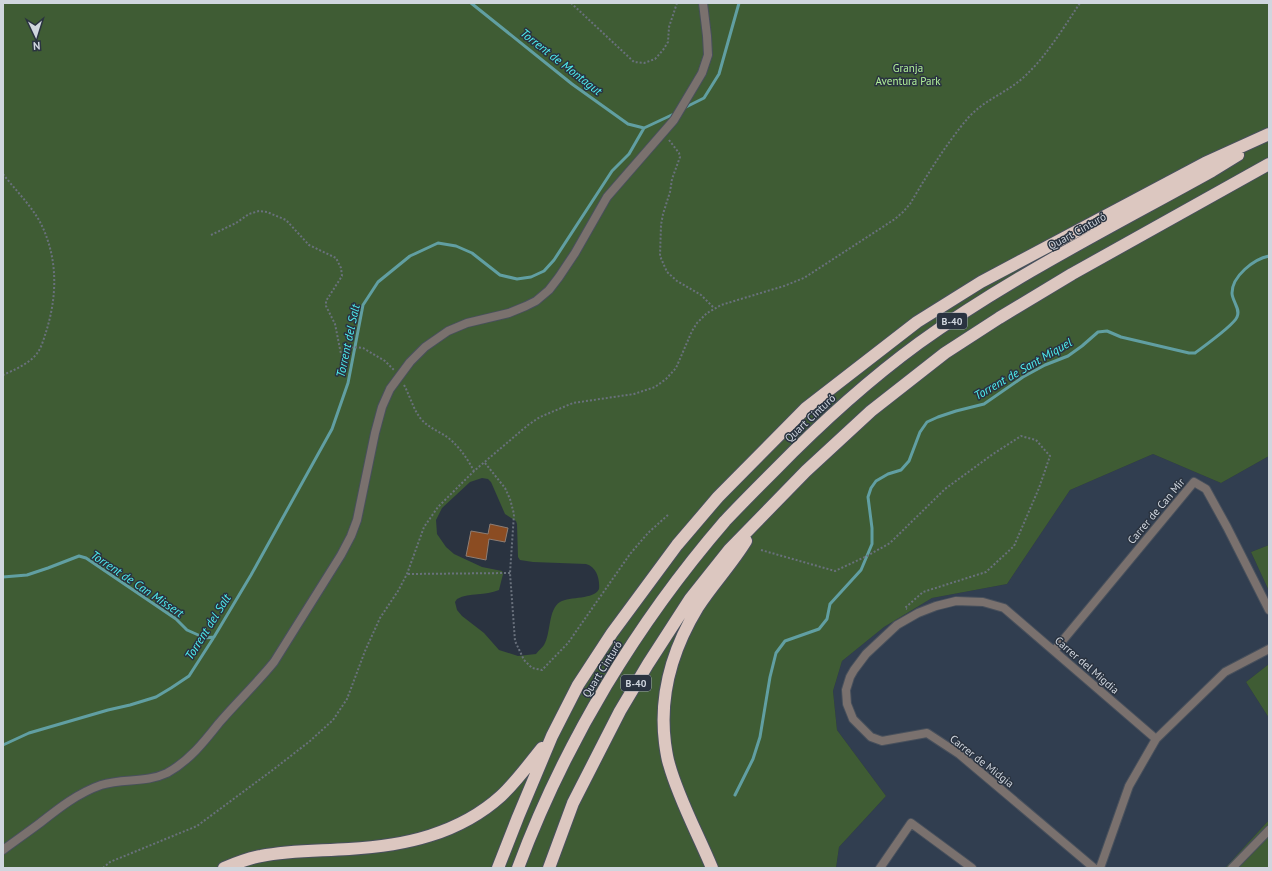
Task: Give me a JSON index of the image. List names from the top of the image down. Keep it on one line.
{"streets":{"highway":["Quart Cinturó","B-40"],"street":["Carrer de Can Mir","Carrer del Migdia","Carrer de Midgia"]},"crossings":[["Carrer de Can Mir","Carrer del Migdia"],["Carrer del Migdia","Carrer de Midgia"]],"water":["Torrent de Montagut","Torrent del Salt","Torrent de Sant Miquel","Torrent de Can Missert"],"parks":["Granja Aventura Park"],"north":"bottom"}
